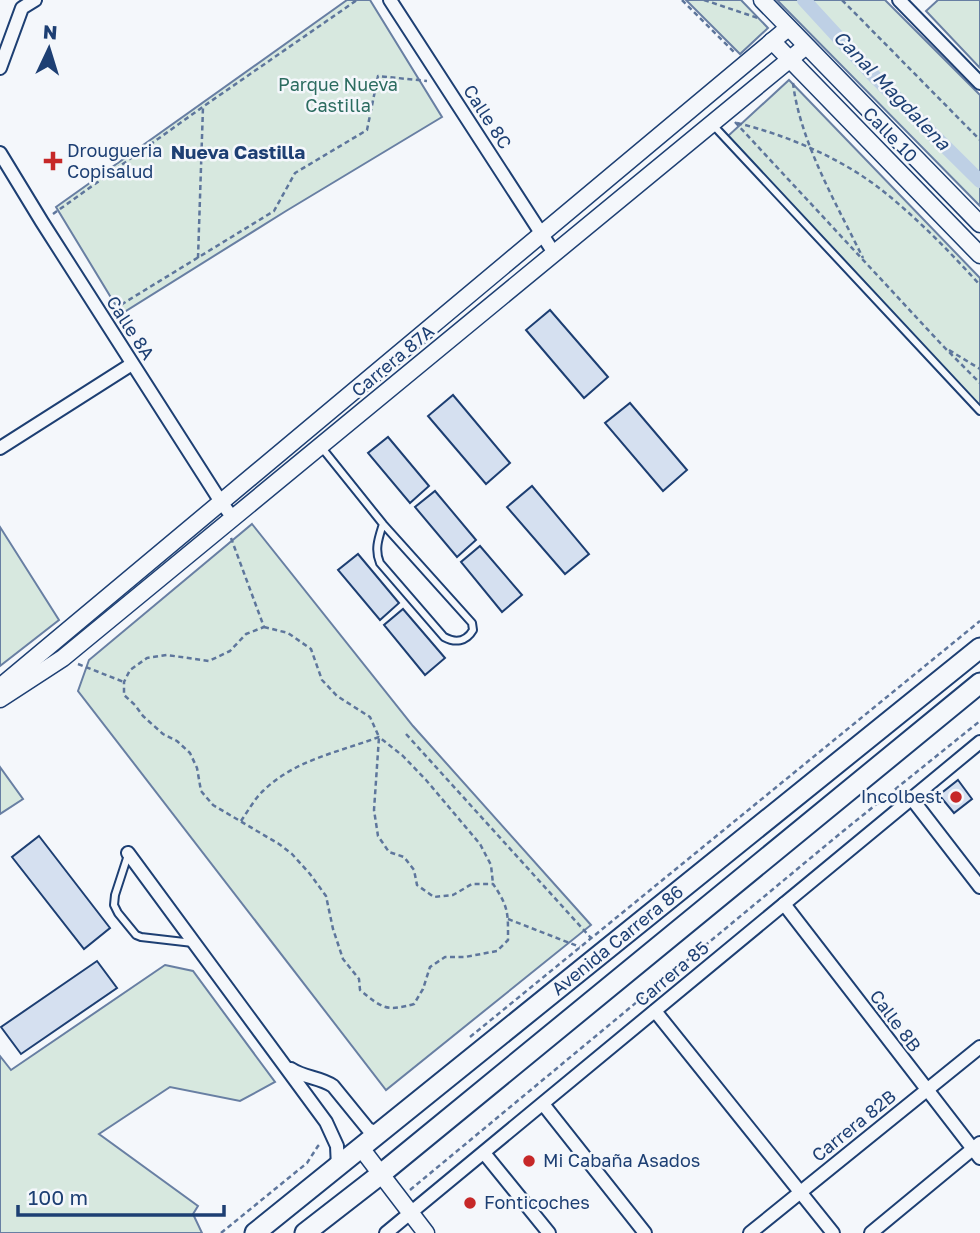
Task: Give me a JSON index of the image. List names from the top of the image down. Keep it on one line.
{"streets":{"main road":["Avenida Carrera 86"],"street":["Calle 8C","Calle 10","Calle 8A","Carrera 87A","Carrera 85","Calle 8B","Carrera 82B"]},"crossings":[["Calle 8C","Carrera 87A"],["Calle 10","Carrera 87A"],["Calle 8A","Carrera 87A"],["Carrera 85","Calle 8B"],["Calle 8B","Carrera 82B"]],"districts":["Nueva Castilla"],"water":["Canal Magdalena"],"parks":["Parque Nueva Castilla"],"places":{"health":["Drougueria Copisalud"],"other":["Incolbest","Mi Cabaña Asados","Fonticoches"]},"scale_bar":"100 m","north":"top"}
